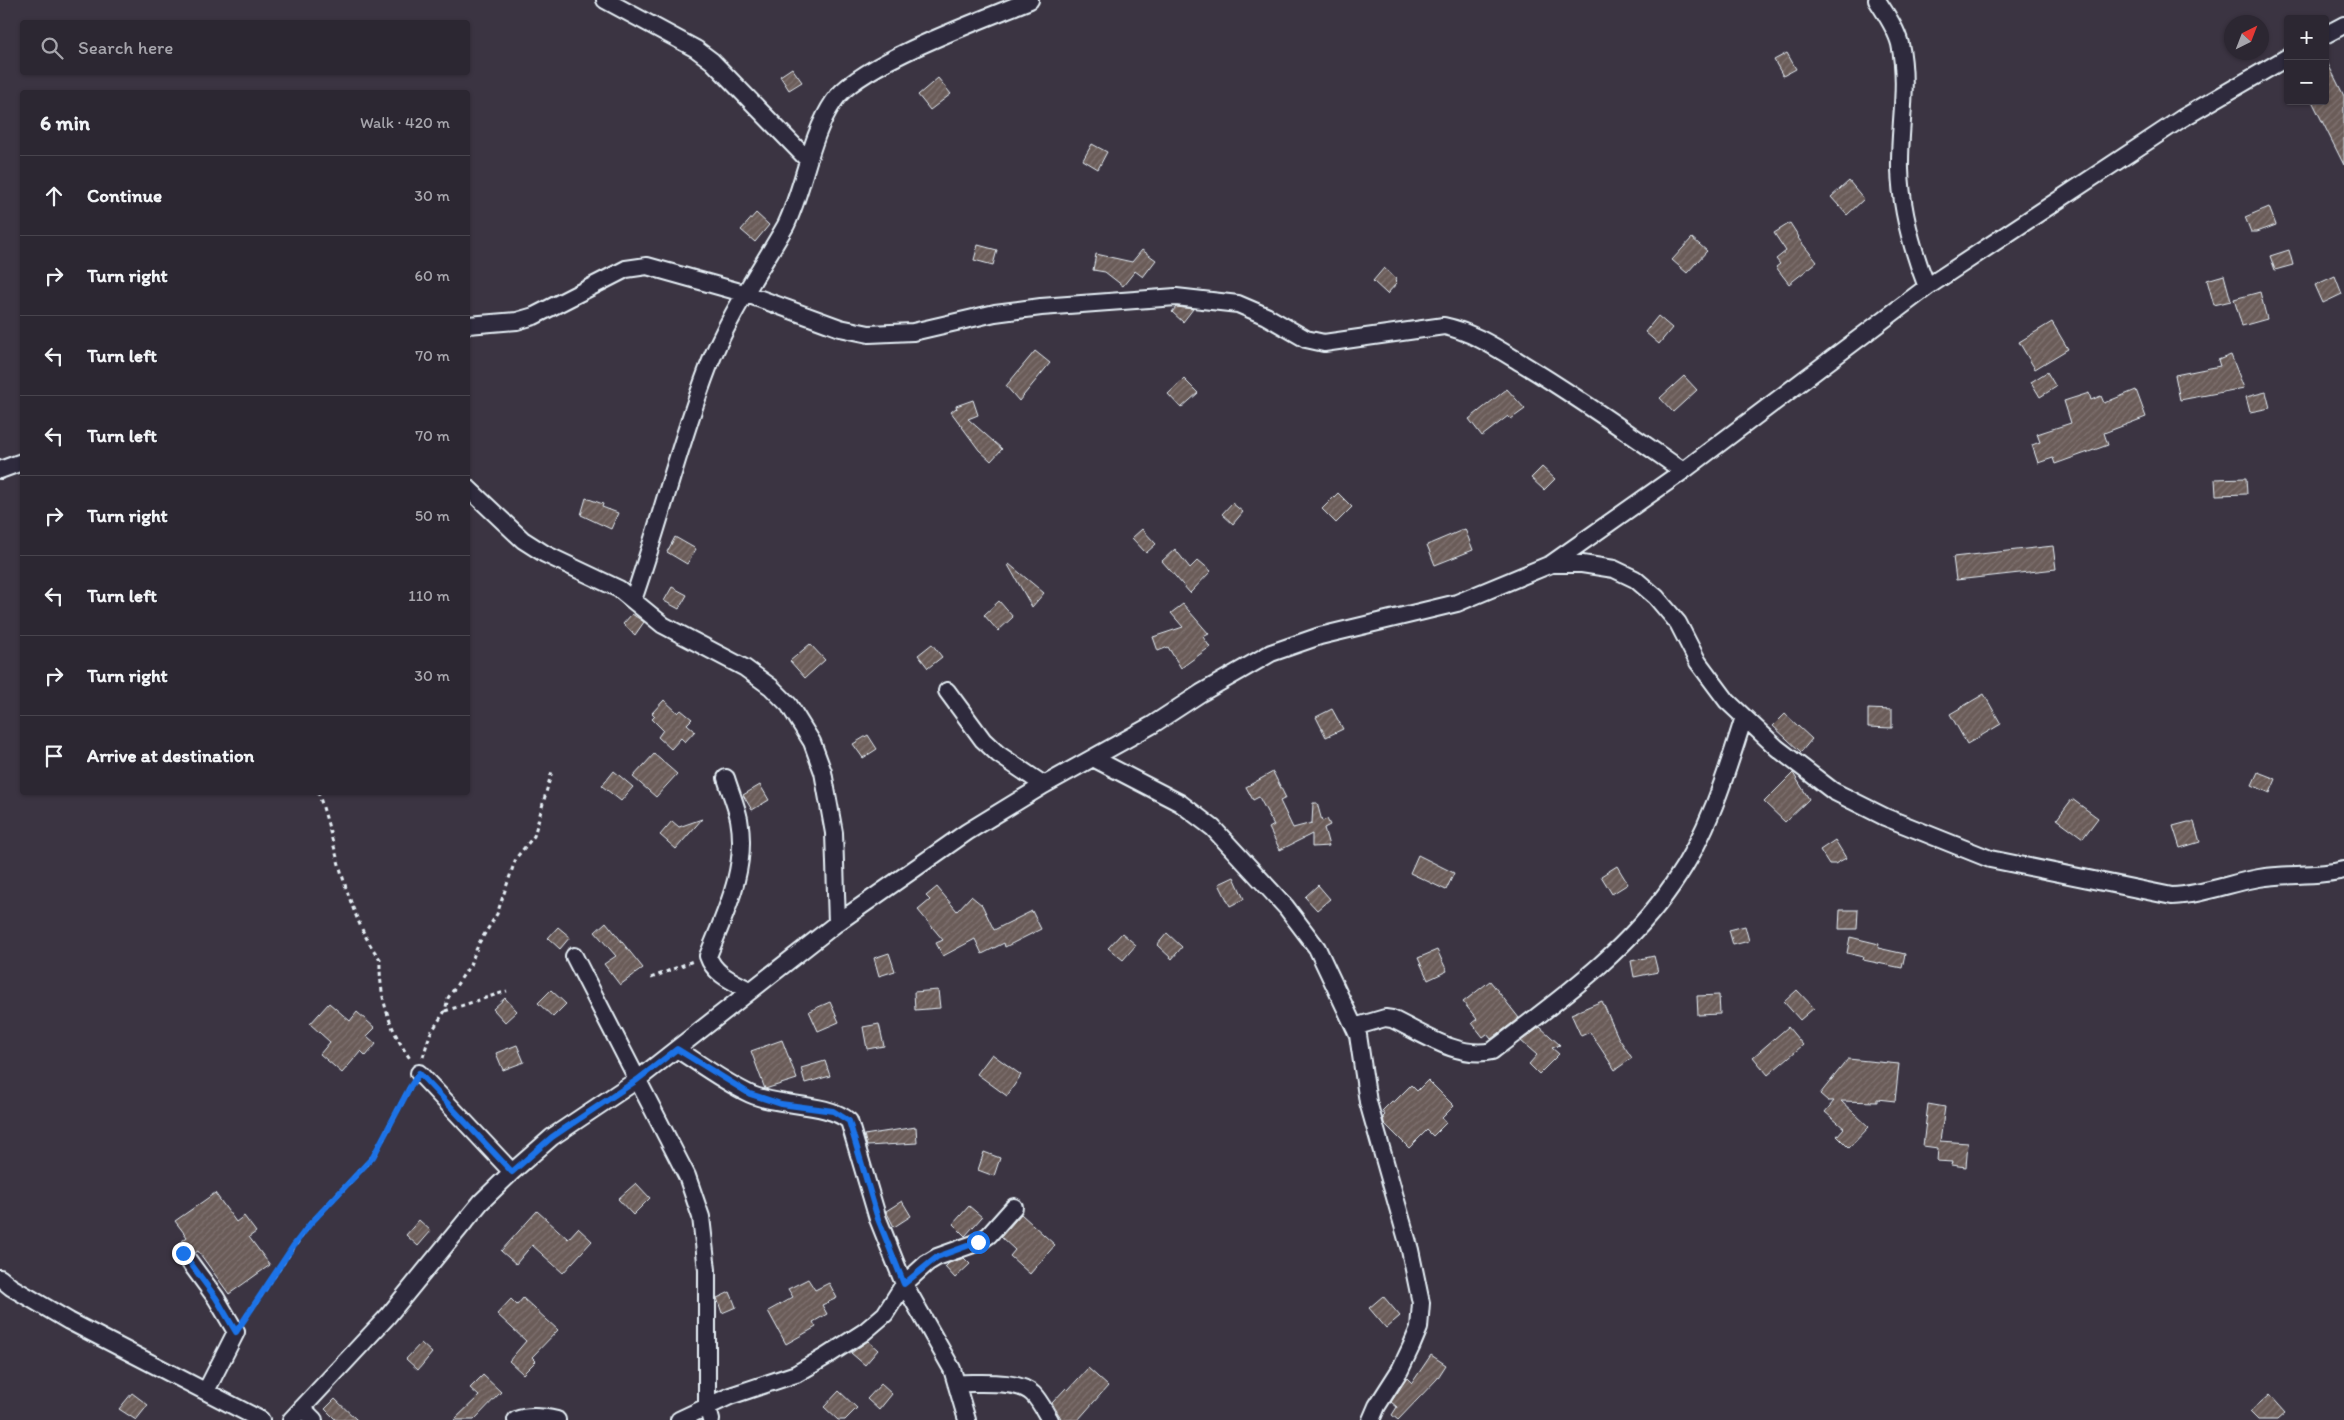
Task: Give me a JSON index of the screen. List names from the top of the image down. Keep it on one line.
{"north":"top right","page":{"map_buttons":["+","−"],"search":"Search here","heading":["6 min","Walk · 420 m"],"list":[["Continue","30 m"],["Turn right","60 m"],["Turn left","70 m"],["Turn left","70 m"],["Turn right","50 m"],["Turn left","110 m"],["Turn right","30 m"],"Arrive at destination"]}}
